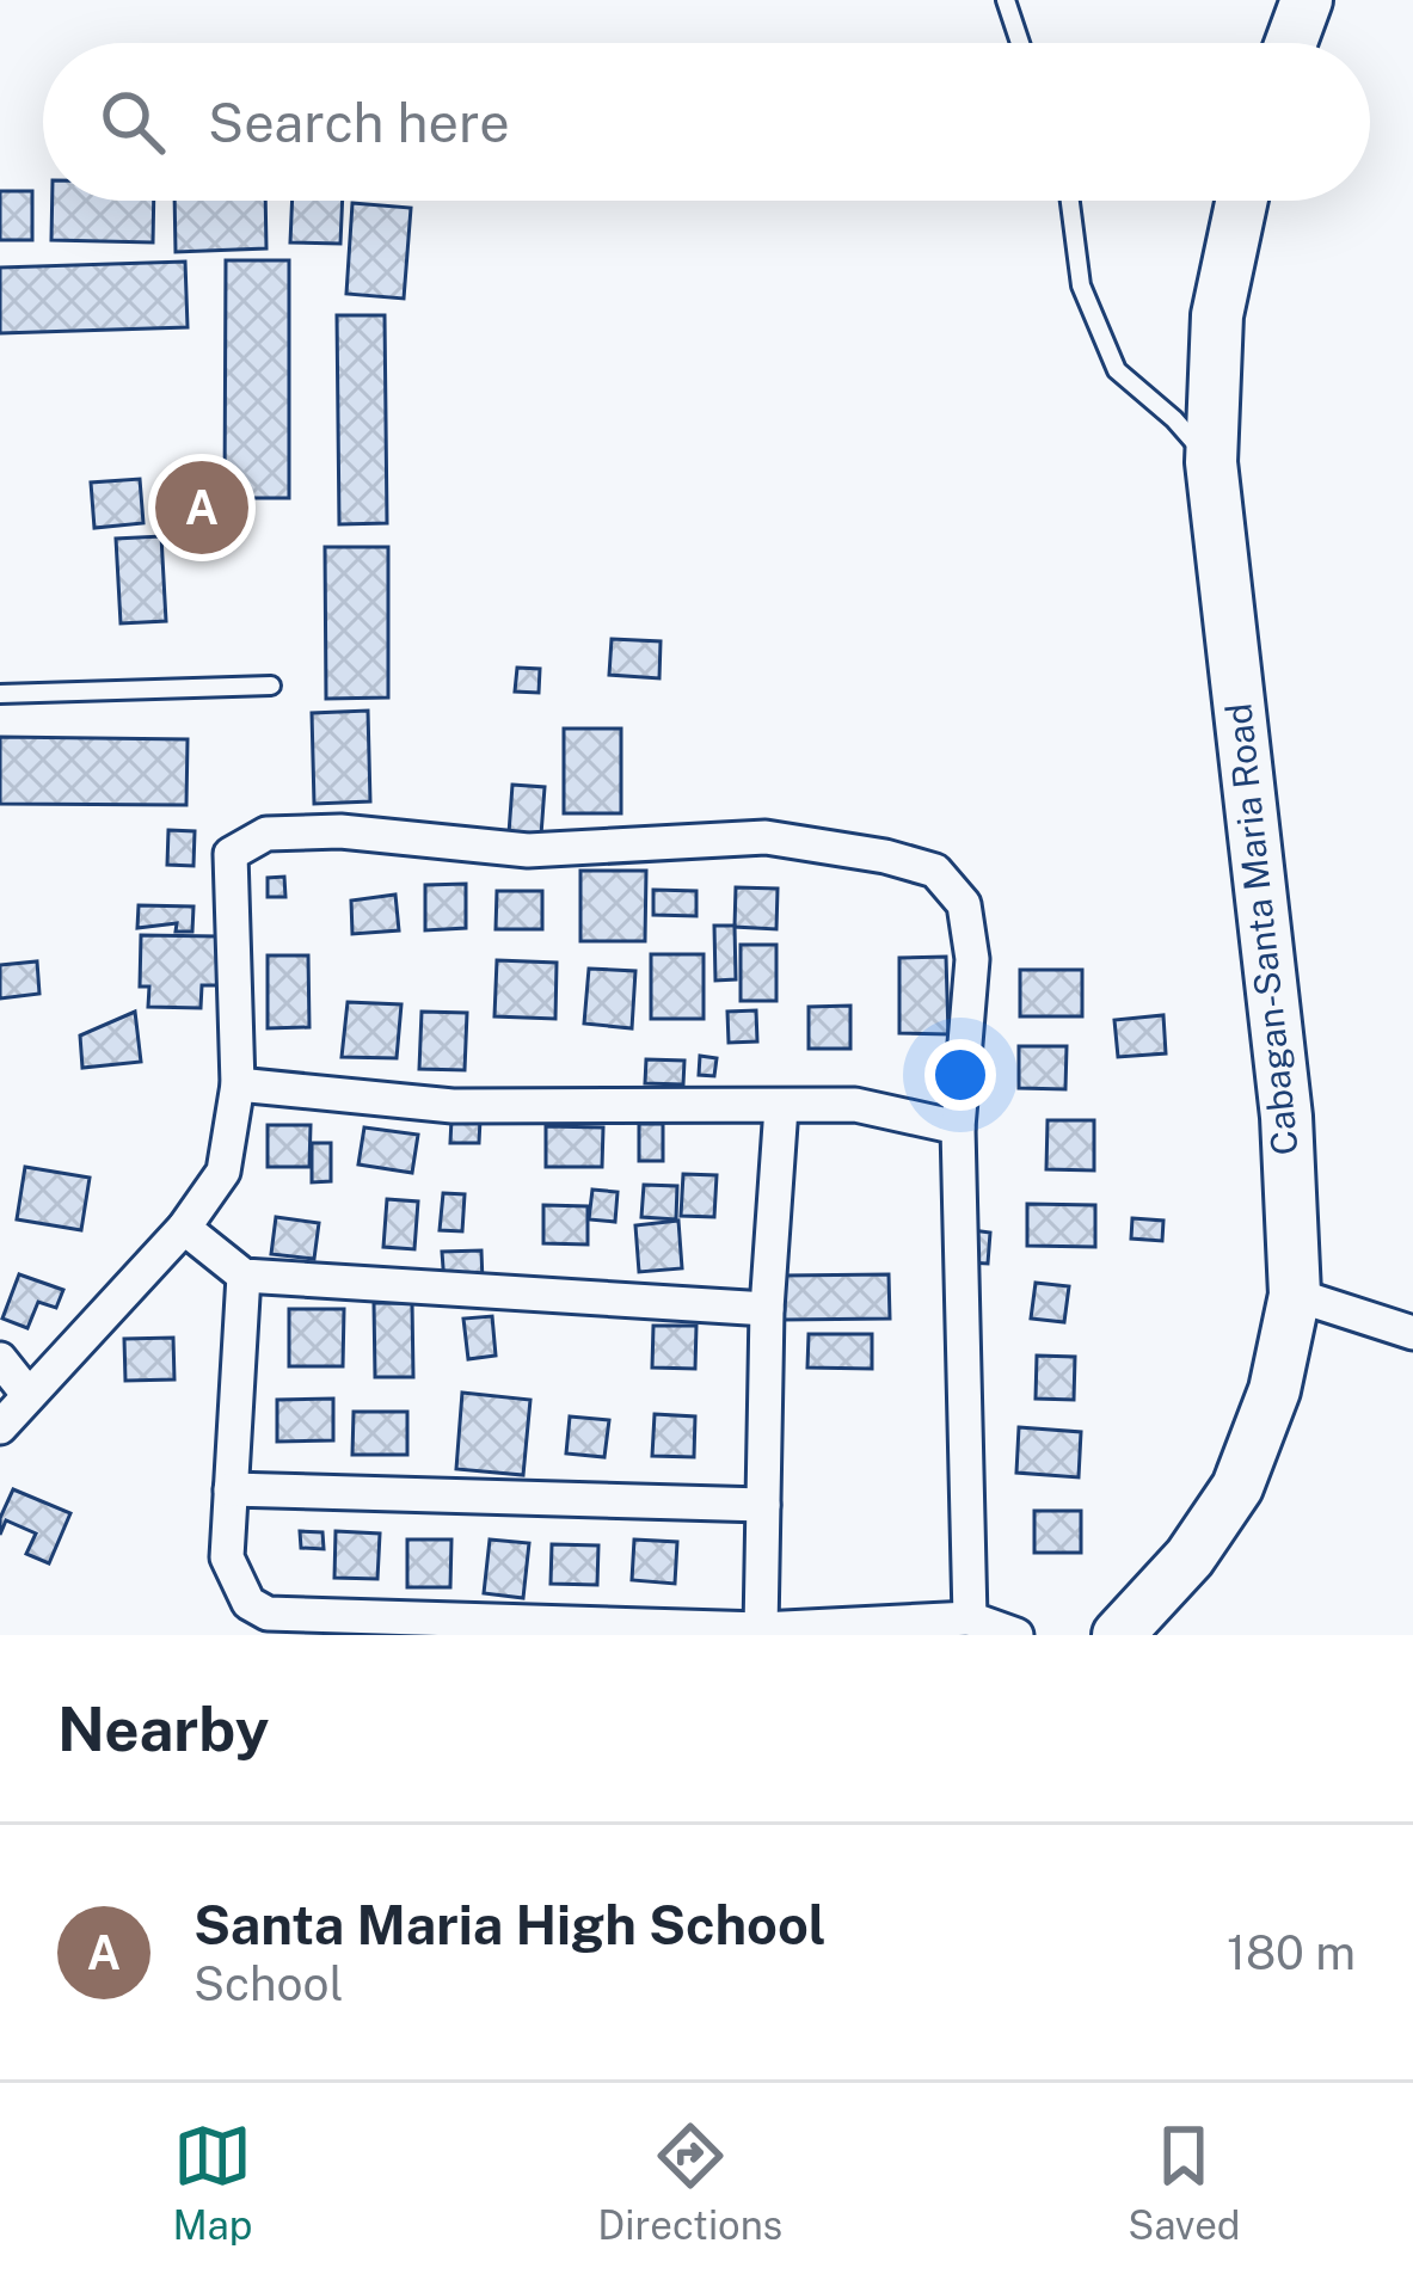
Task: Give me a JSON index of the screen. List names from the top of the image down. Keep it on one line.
{"streets":{"main road":["Cabagan-Santa Maria Road"]},"page":{"search":"Search here","pins":"A","heading":"Nearby","list":[{"mark":"A","name":"Santa Maria High School","note":"School","value":"180 m"}],"nav":["Map","Directions","Saved"]}}
